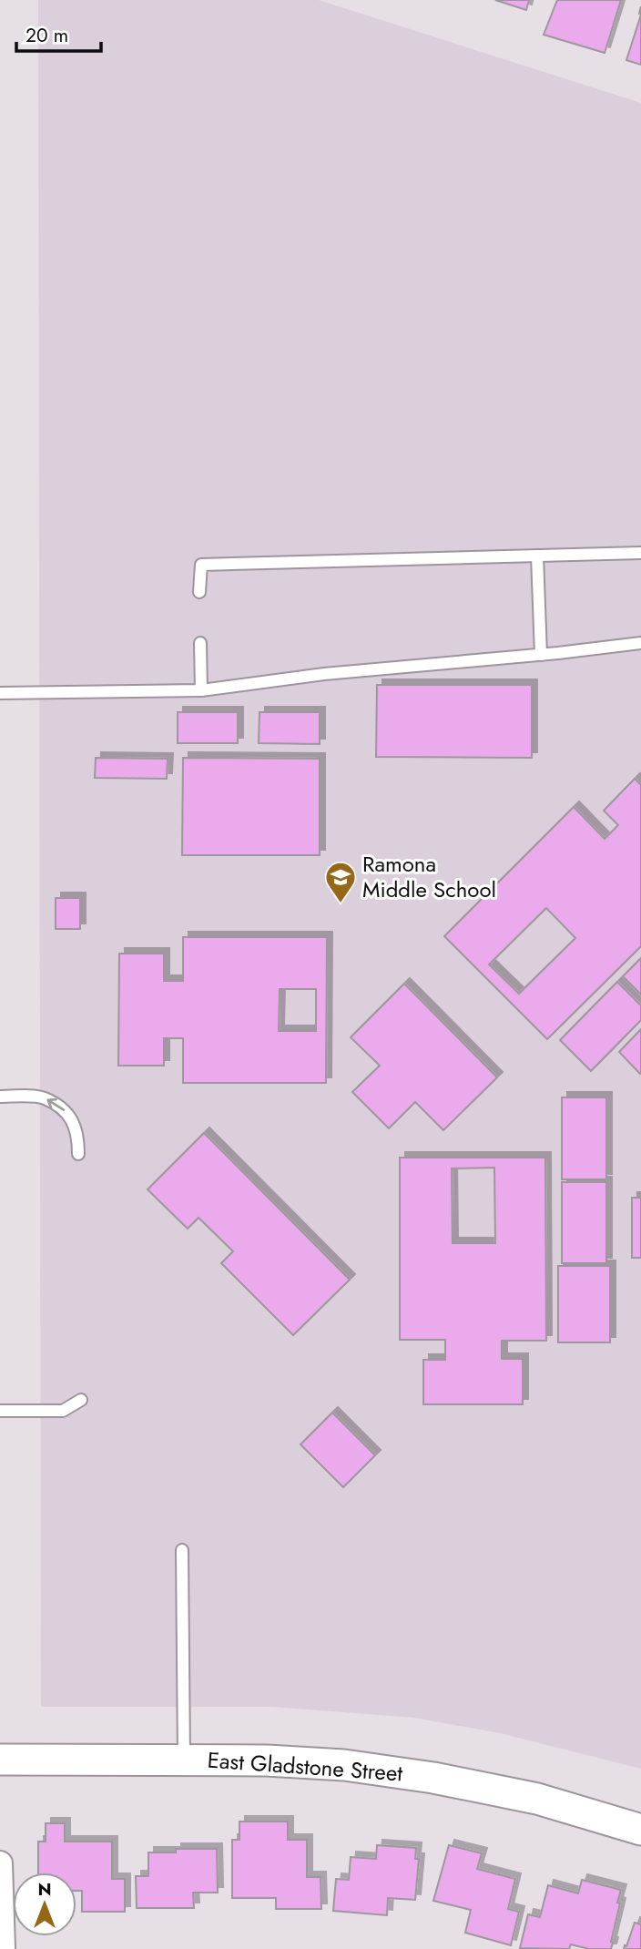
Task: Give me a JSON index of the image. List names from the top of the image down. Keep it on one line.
{"streets":{"street":["East Gladstone Street"]},"places":{"school or university":["Ramona Middle School"]},"scale_bar":"20 m","north":"top"}
